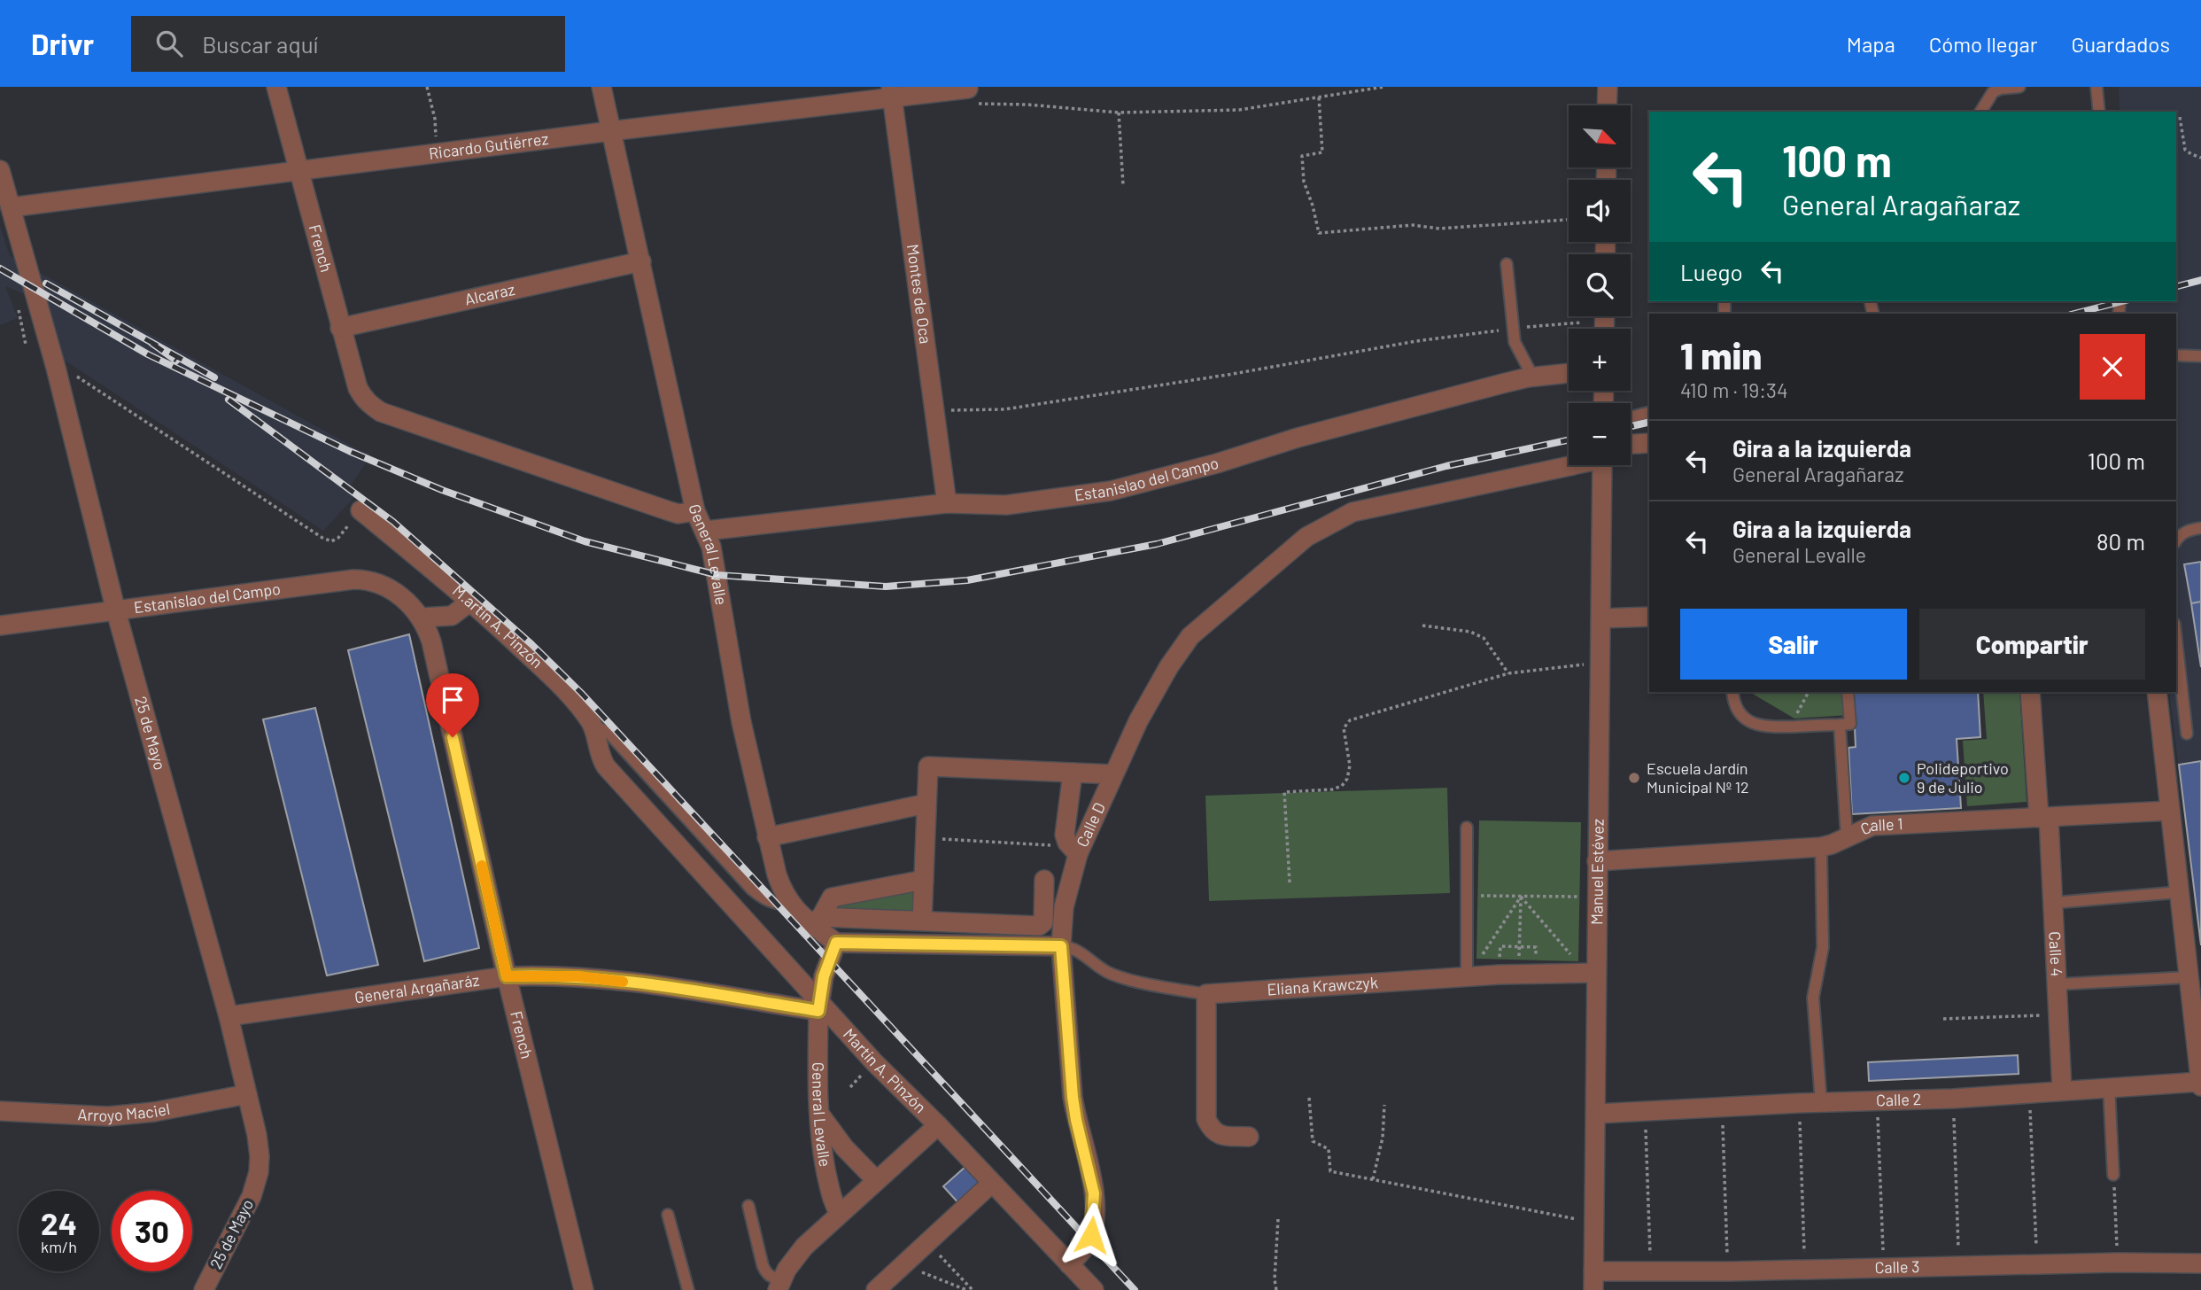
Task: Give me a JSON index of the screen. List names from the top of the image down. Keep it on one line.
{"streets":{"street":["Ricardo Gutiérrez","French","Alcaraz","Montes de Oca","Estanislao del Campo","General Levalle","M.artín A. Pinzón","25 de Mayo","Calle D","Calle 1","Manuel Estévez","Calle 4","Eliana Krawczyk","General Argañaráz","Martín A. Pinzón","Calle 2","Arroyo Maciel","Calle 3"]},"crossings":[["Ricardo Gutiérrez","French"],["Ricardo Gutiérrez","Montes de Oca"],["Ricardo Gutiérrez","General Levalle"],["Ricardo Gutiérrez","25 de Mayo"],["French","Alcaraz"],["French","Estanislao del Campo"],["French","General Levalle"],["French","General Argañaráz"],["Alcaraz","General Levalle"],["Montes de Oca","Estanislao del Campo"],["Estanislao del Campo","General Levalle"],["Estanislao del Campo","25 de Mayo"],["General Levalle","General Argañaráz"],["General Levalle","Martín A. Pinzón"],["M.artín A. Pinzón","Martín A. Pinzón"],["25 de Mayo","General Argañaráz"],["25 de Mayo","Arroyo Maciel"],["Calle D","Eliana Krawczyk"],["Calle D","Martín A. Pinzón"],["Calle 1","Manuel Estévez"],["Calle 1","Calle 4"],["Manuel Estévez","Eliana Krawczyk"],["Manuel Estévez","Calle 2"],["Manuel Estévez","Calle 3"],["Calle 4","Calle 2"],["General Argañaráz","Martín A. Pinzón"]],"places":["Escuela Jardín Municipal Nº 12","Polideportivo 9 de Julio"],"north":"bottom right","page":{"header":"Drivr","search":"Buscar aquí","nav":["Mapa","Cómo llegar","Guardados"],"map_buttons":["+","−"],"turn":["100 m","General Aragañaraz"],"then":"Luego","heading":["1 min","410 m · 19:34"],"list":[{"name":"Gira a la izquierda","note":"General Aragañaraz","value":"100 m"},{"name":"Gira a la izquierda","note":"General Levalle","value":"80 m"}],"buttons":["Salir","Compartir"],"speed":"24 km/h","limit":"30"}}
